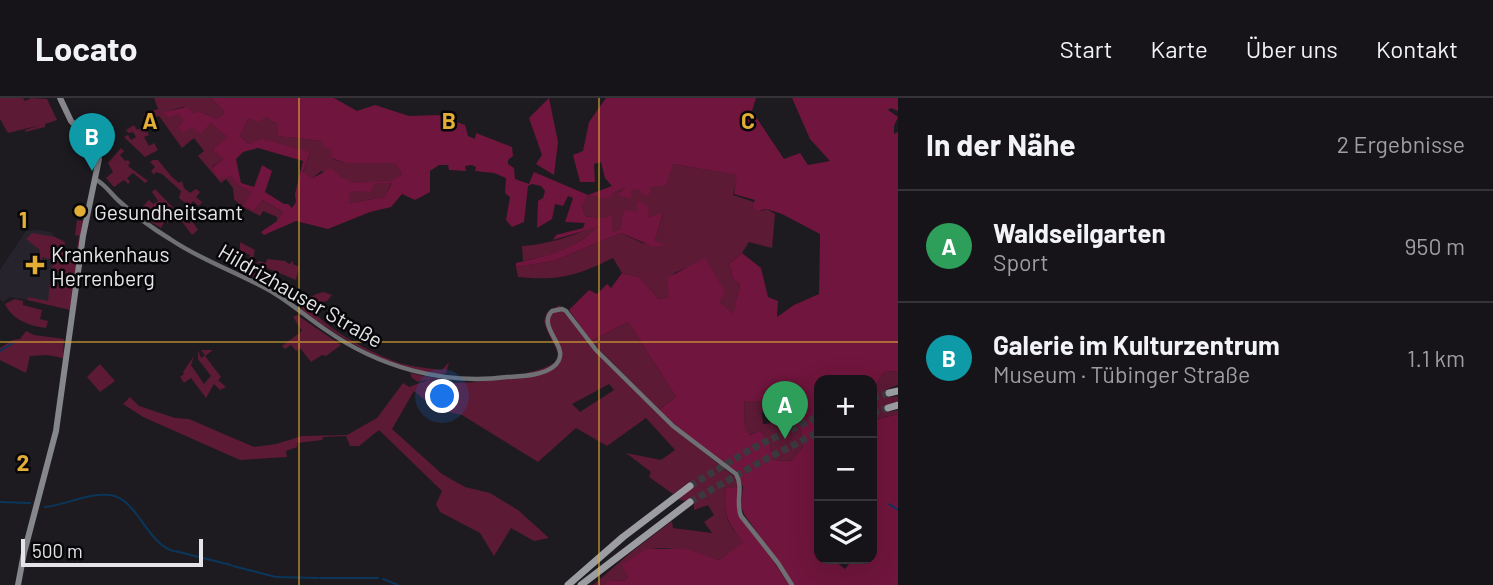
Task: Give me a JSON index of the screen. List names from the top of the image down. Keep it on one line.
{"streets":{"main road":["Hildrizhauser Straße"]},"places":{"other":["Gesundheitsamt"],"health":["Krankenhaus Herrenberg"]},"scale_bar":"500 m","page":{"header":"Locato","nav":["Start","Karte","Über uns","Kontakt"],"heading":["In der Nähe","2 Ergebnisse"],"pins":["B","A"],"list":[{"mark":"A","name":"Waldseilgarten","note":"Sport","value":"950 m"},{"mark":"B","name":"Galerie im Kulturzentrum","note":"Museum · Tübinger Straße","value":"1.1 km"}],"map_buttons":["+","−"],"scale":"500 m"},"grid":{"columns":["A","B","C"],"rows":["1","2"]}}
